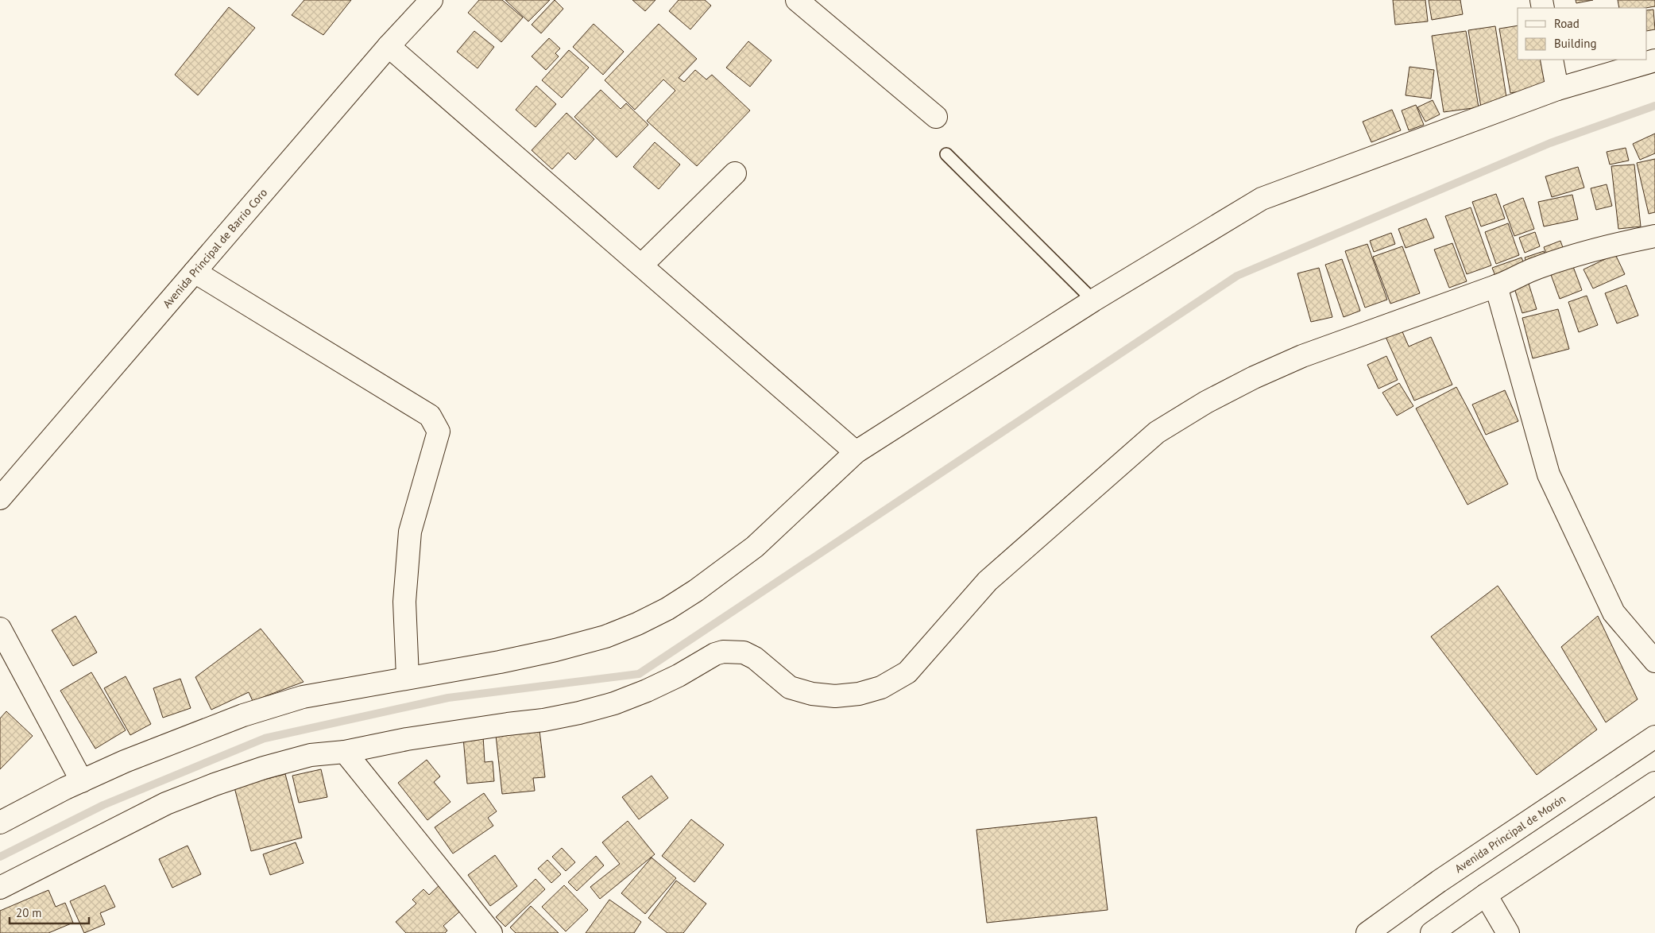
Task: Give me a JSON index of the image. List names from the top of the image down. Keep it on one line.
{"streets":{"street":["Avenida Principal de Barrio Coro","Avenida Principal de Morón"]},"legend":["Road","Building"],"scale_bar":"20 m"}
